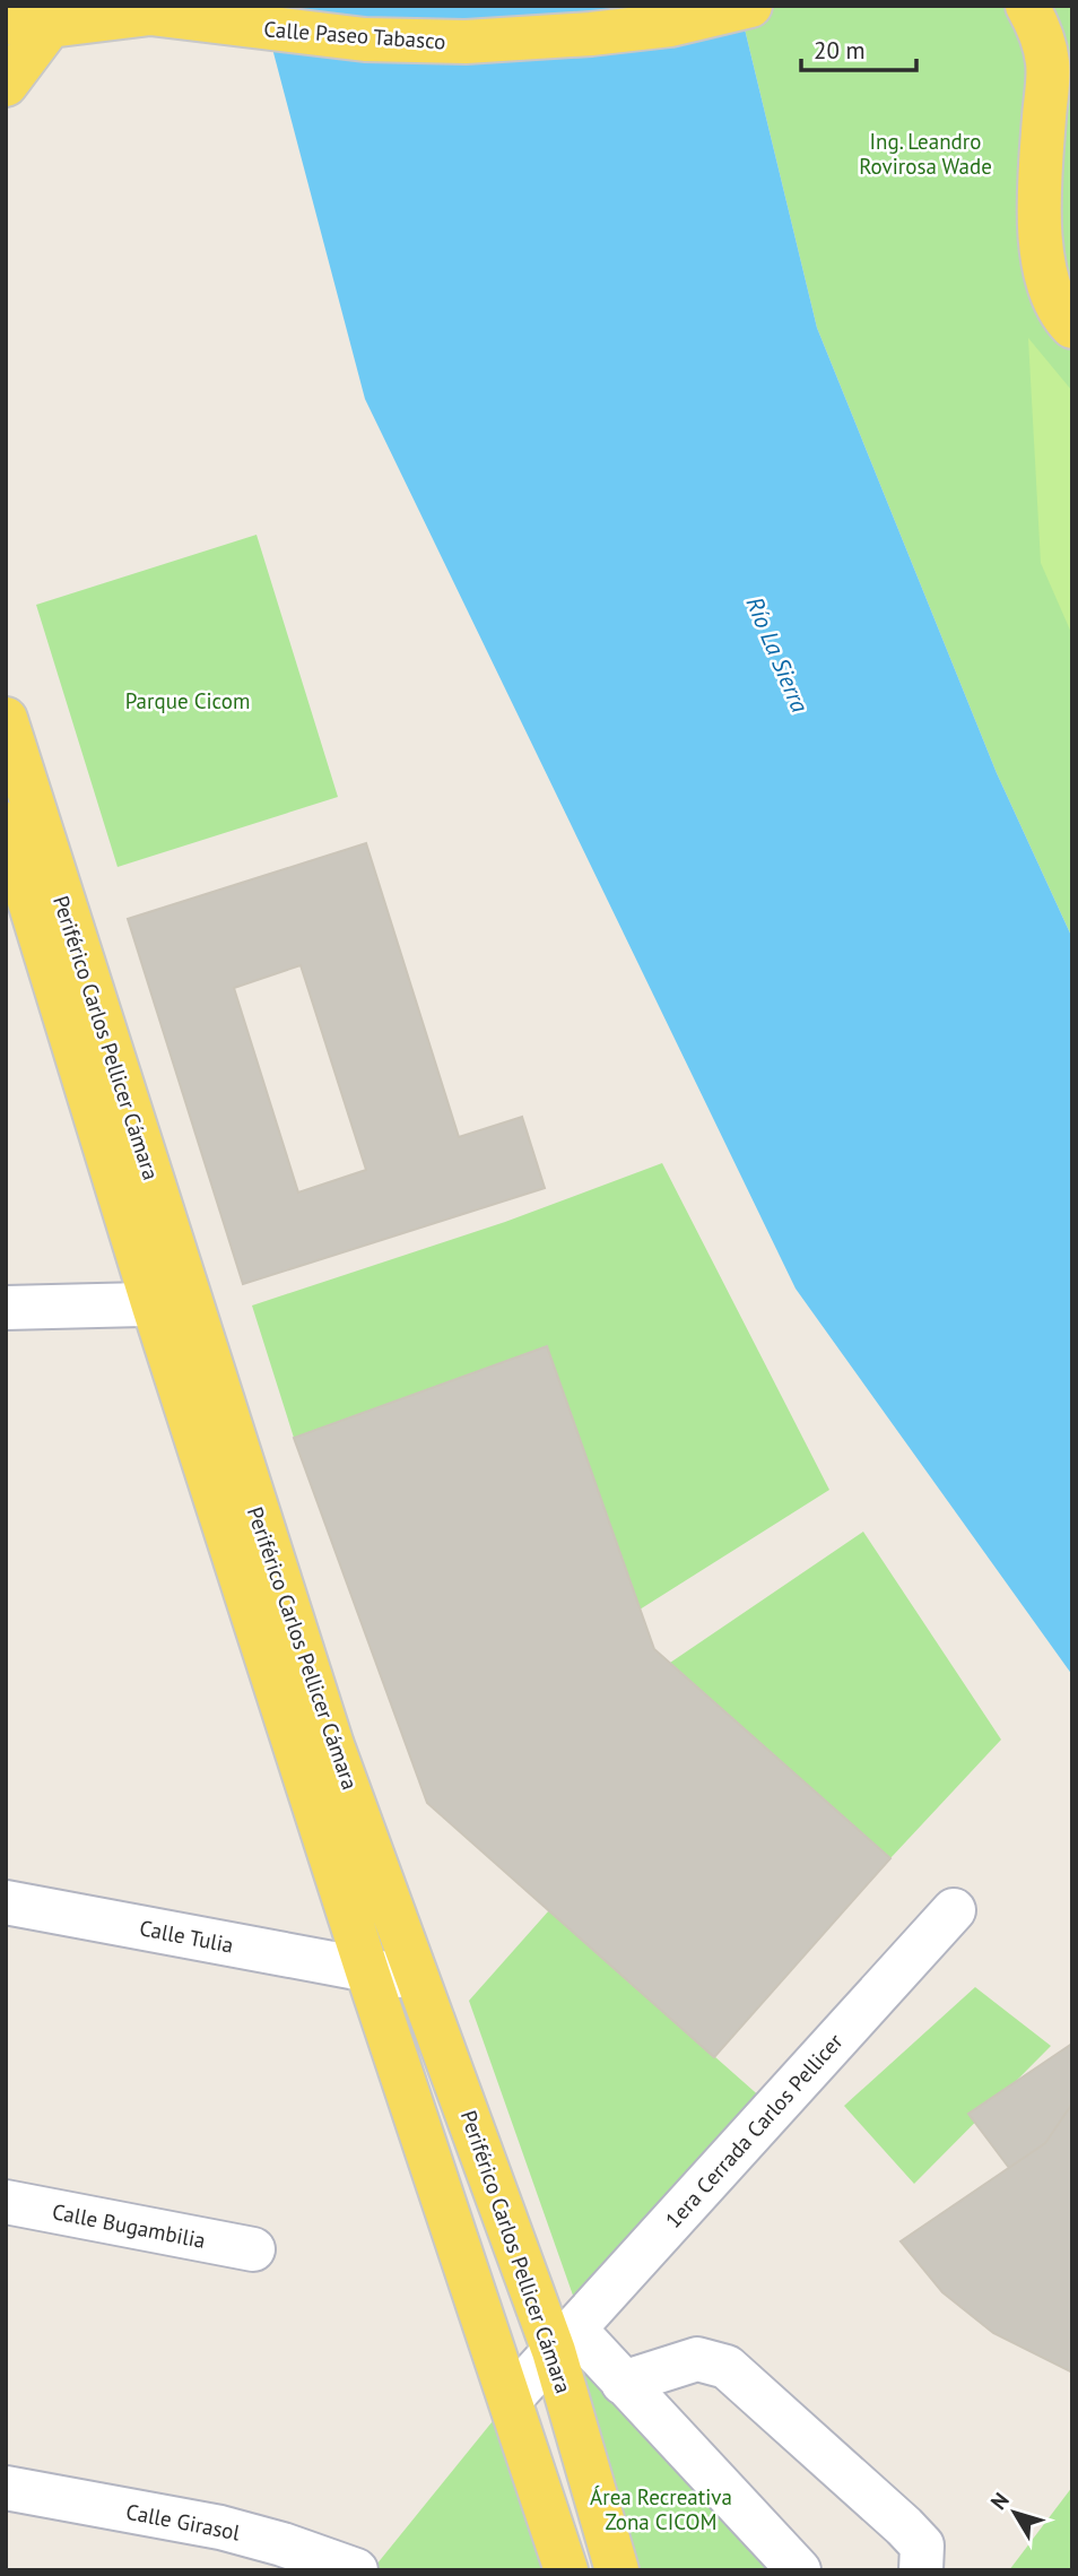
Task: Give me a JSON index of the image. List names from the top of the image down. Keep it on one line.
{"streets":{"main road":["Calle Paseo Tabasco","Periférico Carlos Pellicer Cámara"],"street":["Calle Tulia","1era Cerrada Carlos Pellicer","Calle Bugambilia","Calle Girasol"]},"crossings":[["Periférico Carlos Pellicer Cámara","Calle Tulia"],["Periférico Carlos Pellicer Cámara","1era Cerrada Carlos Pellicer"]],"water":["Río La Sierra"],"parks":["Ing. Leandro Rovirosa Wade","Parque Cicom","Área Recreativa Zona CICOM"],"scale_bar":"20 m","north":"top left"}
